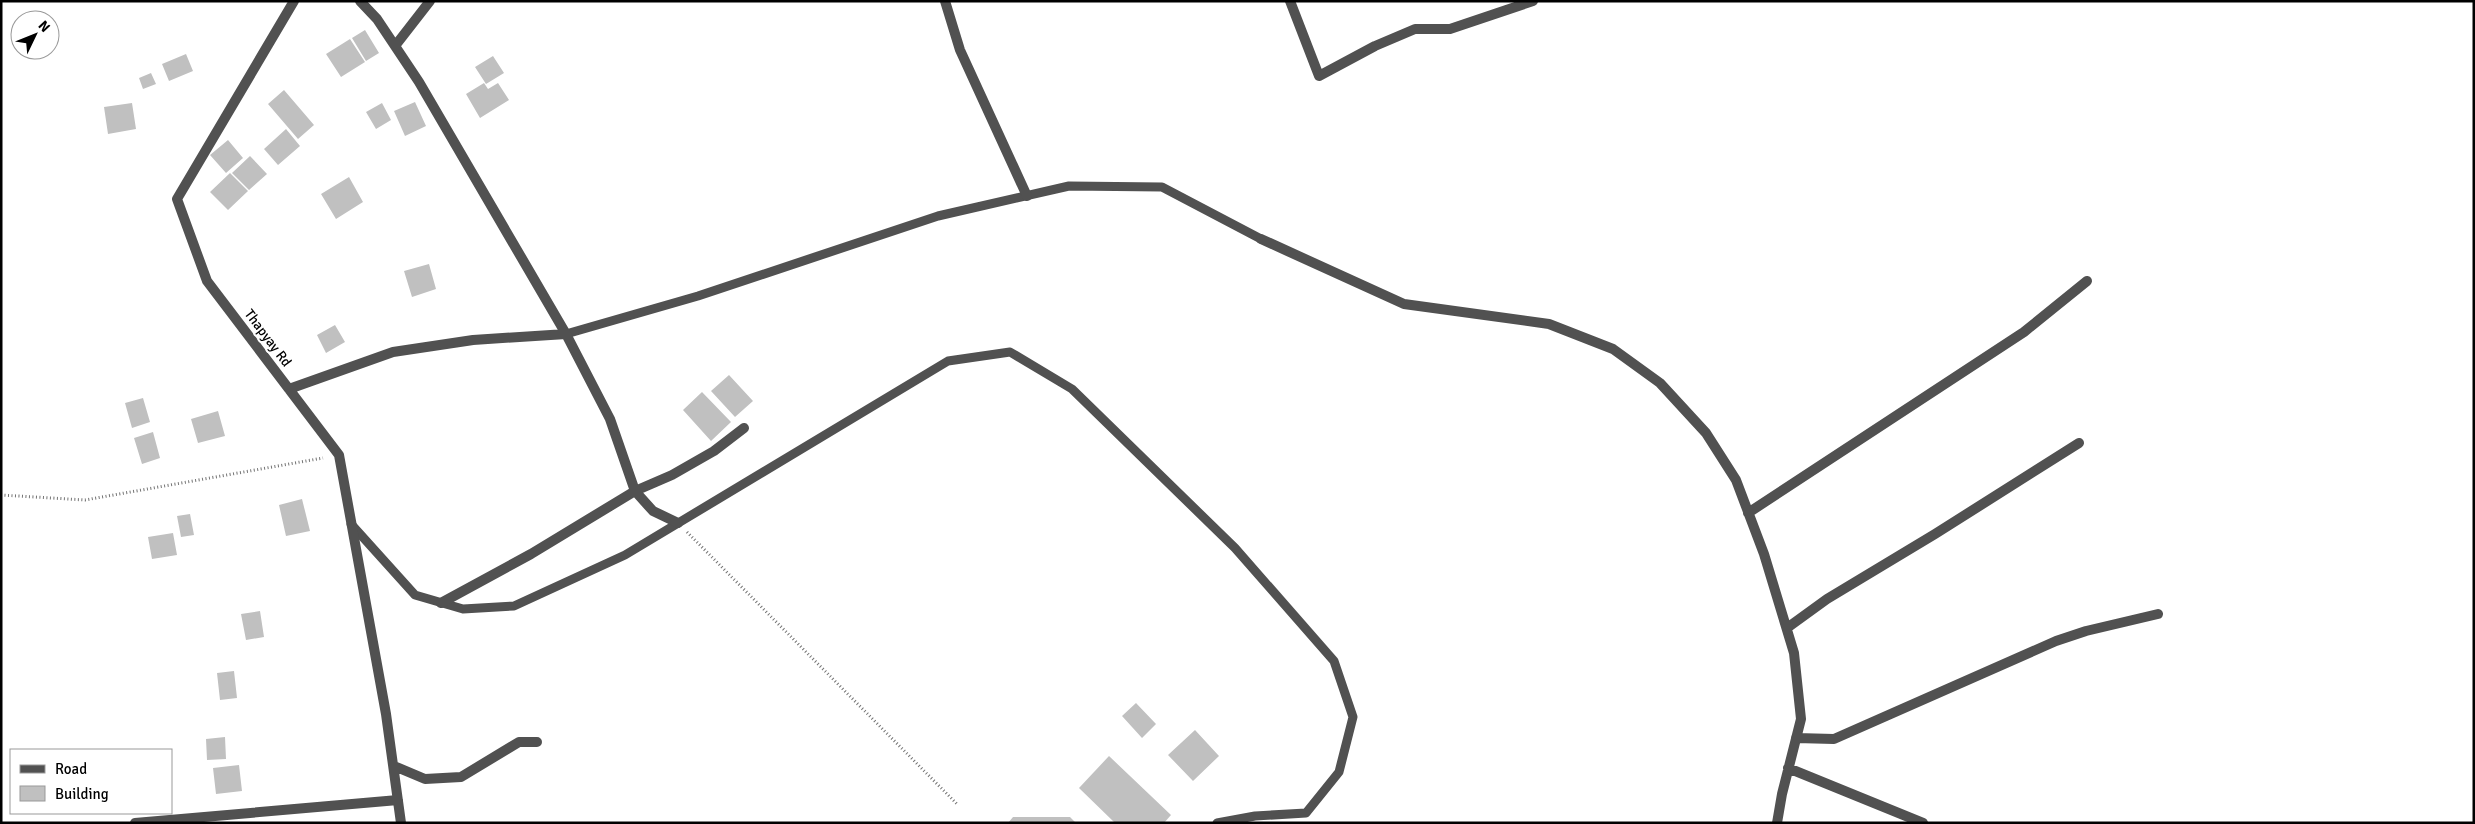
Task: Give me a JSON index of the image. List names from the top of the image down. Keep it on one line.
{"streets":{"street":["Thapyay Rd"]},"legend":["Road","Building"],"north":"top right"}
